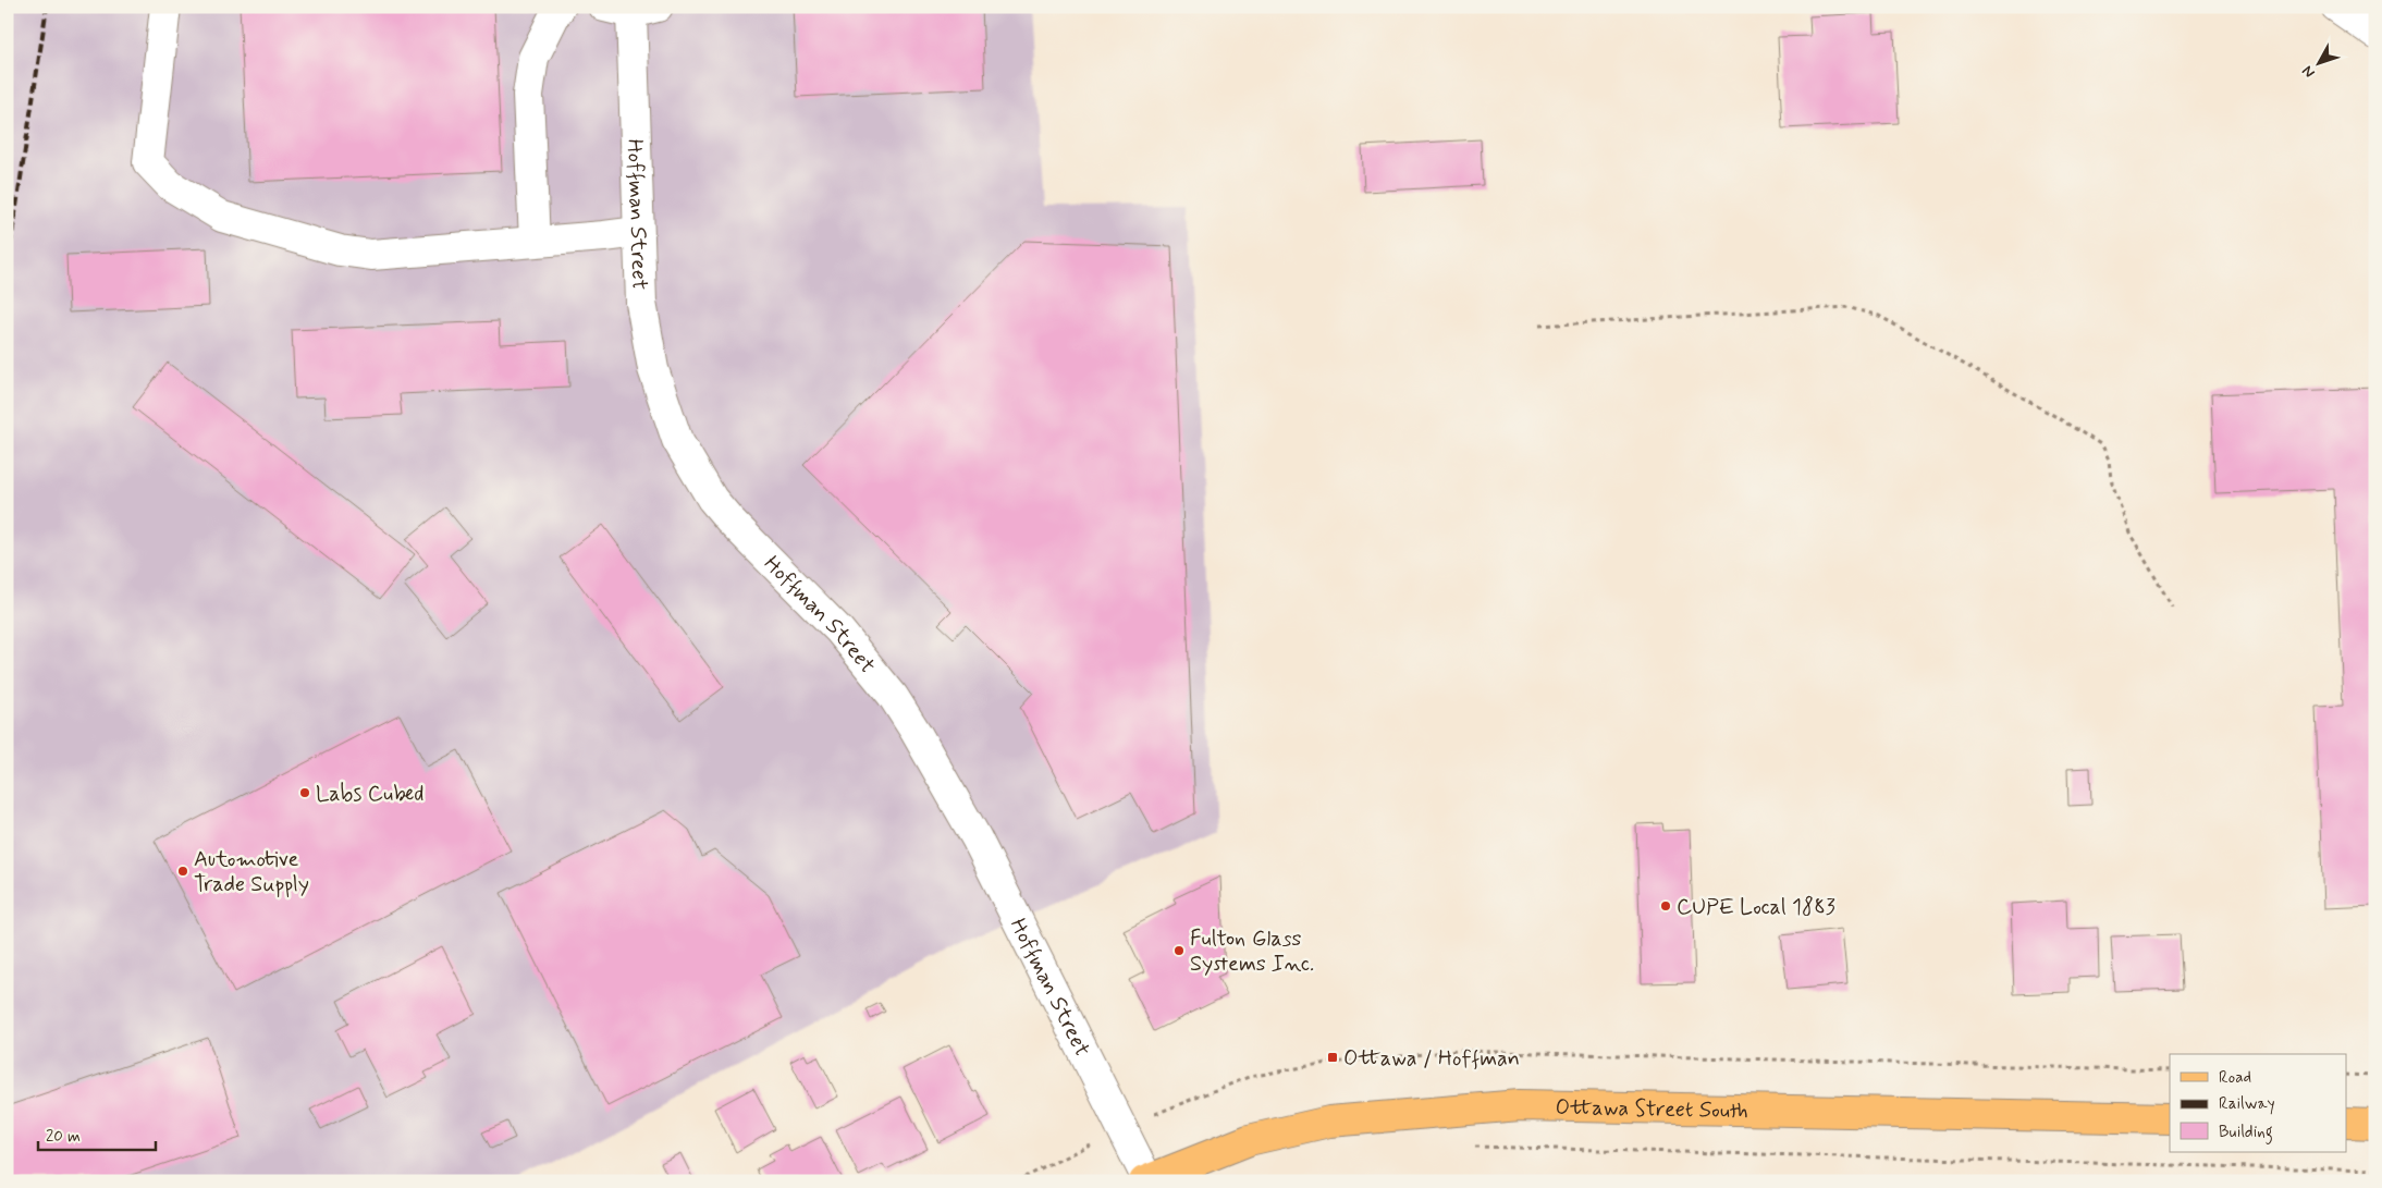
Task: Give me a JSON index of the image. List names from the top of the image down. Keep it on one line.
{"streets":{"main road":["Ottawa Street South"],"street":["Hoffman Street"]},"crossings":[["Hoffman Street","Ottawa Street South"]],"places":{"other":["Labs Cubed","Automotive Trade Supply","CUPE Local 1883","Fulton Glass Systems Inc."],"transit":["Ottawa / Hoffman"]},"legend":["Road","Railway","Building"],"scale_bar":"20 m","north":"bottom left"}
